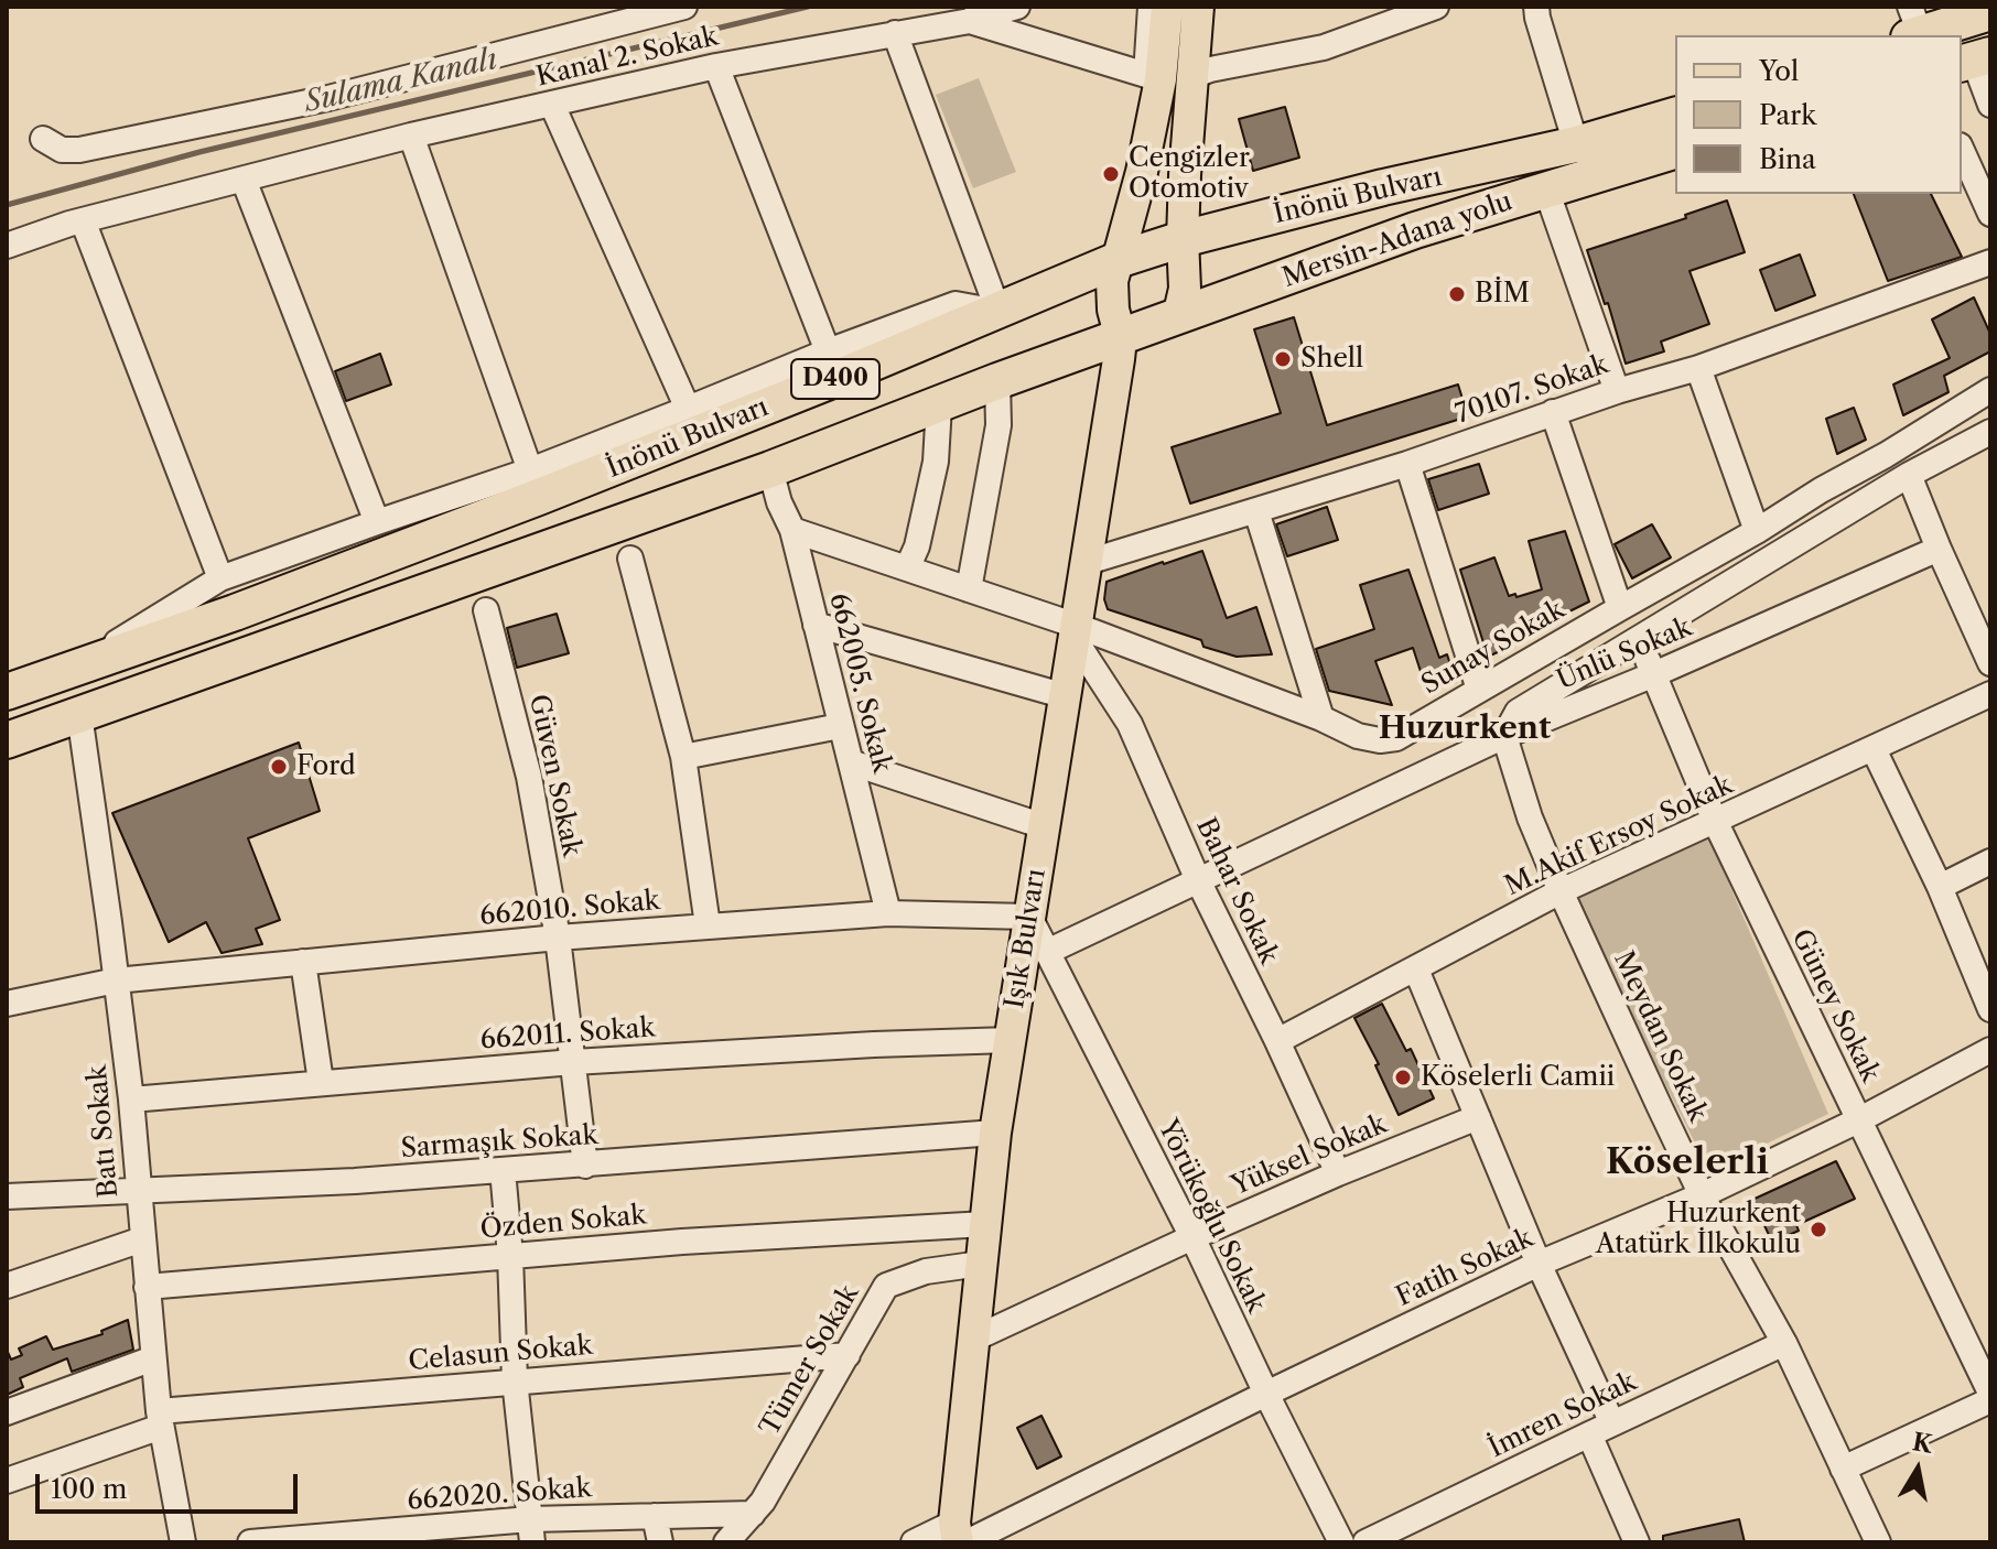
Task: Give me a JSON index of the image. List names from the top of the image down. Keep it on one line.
{"streets":{"highway":["İnönü Bulvarı","Mersin-Adana yolu","D400"],"main road":["Işık Bulvarı"],"street":["Kanal 2. Sokak","70107. Sokak","Sunay Sokak","Ünlü Sokak","662005. Sokak","Güven Sokak","M.Akif Ersoy Sokak","Bahar Sokak","662010. Sokak","Güney Sokak","662011. Sokak","Meydan Sokak","Batı Sokak","Sarmaşık Sokak","Yüksel Sokak","Yörükoğlu Sokak","Özden Sokak","Fatih Sokak","Celasun Sokak","Tümer Sokak","İmren Sokak","662020. Sokak"]},"crossings":[["Kanal 2. Sokak","Işık Bulvarı"],["İnönü Bulvarı","Mersin-Adana yolu"],["İnönü Bulvarı","662005. Sokak"],["İnönü Bulvarı","Işık Bulvarı"],["İnönü Bulvarı","Batı Sokak"],["Mersin-Adana yolu","Işık Bulvarı"],["70107. Sokak","Işık Bulvarı"],["Sunay Sokak","662005. Sokak"],["Sunay Sokak","Bahar Sokak"],["Sunay Sokak","Işık Bulvarı"],["Ünlü Sokak","Bahar Sokak"],["Ünlü Sokak","Güney Sokak"],["Ünlü Sokak","Meydan Sokak"],["Ünlü Sokak","Yörükoğlu Sokak"],["662005. Sokak","662010. Sokak"],["Güven Sokak","662010. Sokak"],["Güven Sokak","662011. Sokak"],["Güven Sokak","Sarmaşık Sokak"],["M.Akif Ersoy Sokak","Bahar Sokak"],["M.Akif Ersoy Sokak","Güney Sokak"],["M.Akif Ersoy Sokak","Meydan Sokak"],["Bahar Sokak","Işık Bulvarı"],["Bahar Sokak","Yüksel Sokak"],["662010. Sokak","Işık Bulvarı"],["662010. Sokak","Batı Sokak"],["662010. Sokak","Yörükoğlu Sokak"],["Işık Bulvarı","662011. Sokak"],["Işık Bulvarı","Sarmaşık Sokak"],["Işık Bulvarı","Yüksel Sokak"],["Işık Bulvarı","Yörükoğlu Sokak"],["Işık Bulvarı","Özden Sokak"],["Işık Bulvarı","Fatih Sokak"],["Işık Bulvarı","Tümer Sokak"],["Güney Sokak","Fatih Sokak"],["662011. Sokak","Batı Sokak"],["Meydan Sokak","Fatih Sokak"],["Meydan Sokak","İmren Sokak"],["Batı Sokak","Sarmaşık Sokak"],["Batı Sokak","Özden Sokak"],["Batı Sokak","Celasun Sokak"],["Yüksel Sokak","Yörükoğlu Sokak"],["Yörükoğlu Sokak","Fatih Sokak"],["Celasun Sokak","Tümer Sokak"],["Tümer Sokak","662020. Sokak"]],"districts":["Huzurkent","Köselerli"],"water":["Sulama Kanalı"],"places":["Cengizler Otomotiv","BİM","Shell","Ford","Köselerli Camii","Huzurkent Atatürk İlkokulu"],"legend":["Yol","Park","Bina"],"scale_bar":"100 m","north":"top"}
